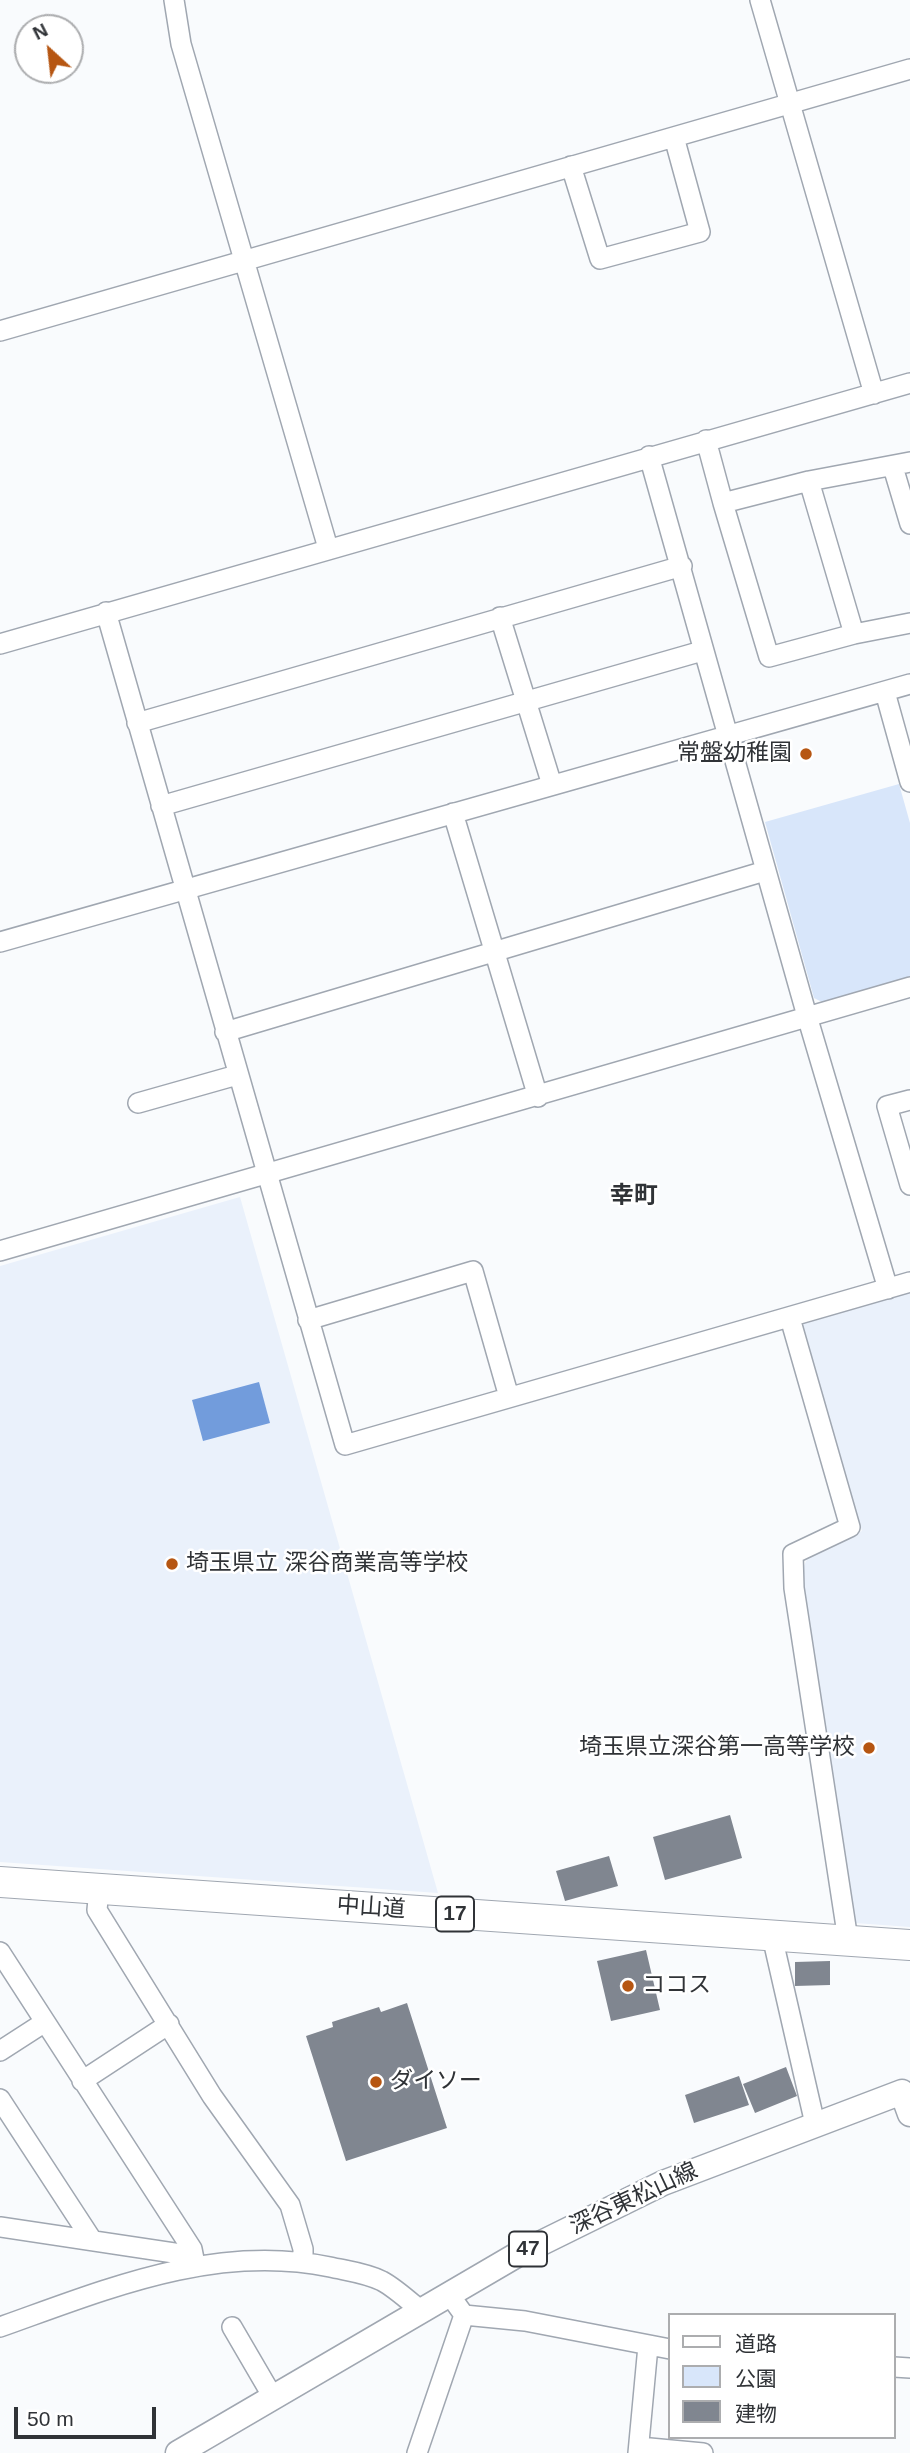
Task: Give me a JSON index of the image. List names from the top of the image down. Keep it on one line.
{"streets":{"highway":["中山道","17"],"main road":["深谷東松山線","47"]},"districts":["幸町"],"places":["常盤幼稚園","埼玉県立 深谷商業高等学校","埼玉県立深谷第一高等学校","ココス","ダイソー"],"legend":["道路","公園","建物"],"scale_bar":"50 m","north":"top left"}
